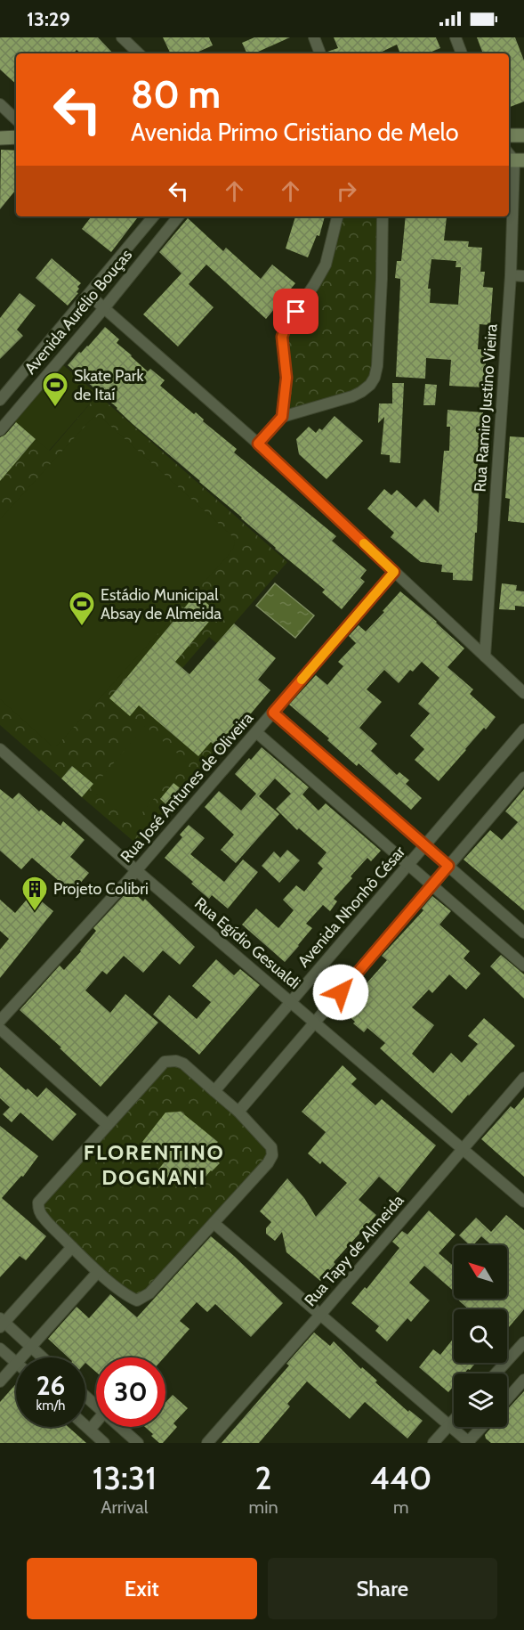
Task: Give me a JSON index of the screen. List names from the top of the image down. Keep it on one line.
{"streets":{"street":["Avenida Aurélio Bouças","Rua Ramiro Justino Vieira","Rua José Antunes de Oliveira","Avenida Nhonhô César","Rua Egídio Gesualdi","Rua Tapy de Almeida"]},"crossings":[["Rua José Antunes de Oliveira","Rua Egídio Gesualdi"],["Avenida Nhonhô César","Rua Egídio Gesualdi"],["Rua Egídio Gesualdi","Rua Tapy de Almeida"]],"districts":["FLORENTINO DOGNANI"],"places":{"sports":["Skate Park de Itaí","Estádio Municipal Absay de Almeida"],"building":["Projeto Colibri"]},"north":"top left","page":{"status":"13:29","turn":["80 m","Avenida Primo Cristiano de Melo"],"speed":"26 km/h","limit":"30","eta":["13:31","Arrival","2","min","440","m"],"buttons":["Exit","Share"]}}
